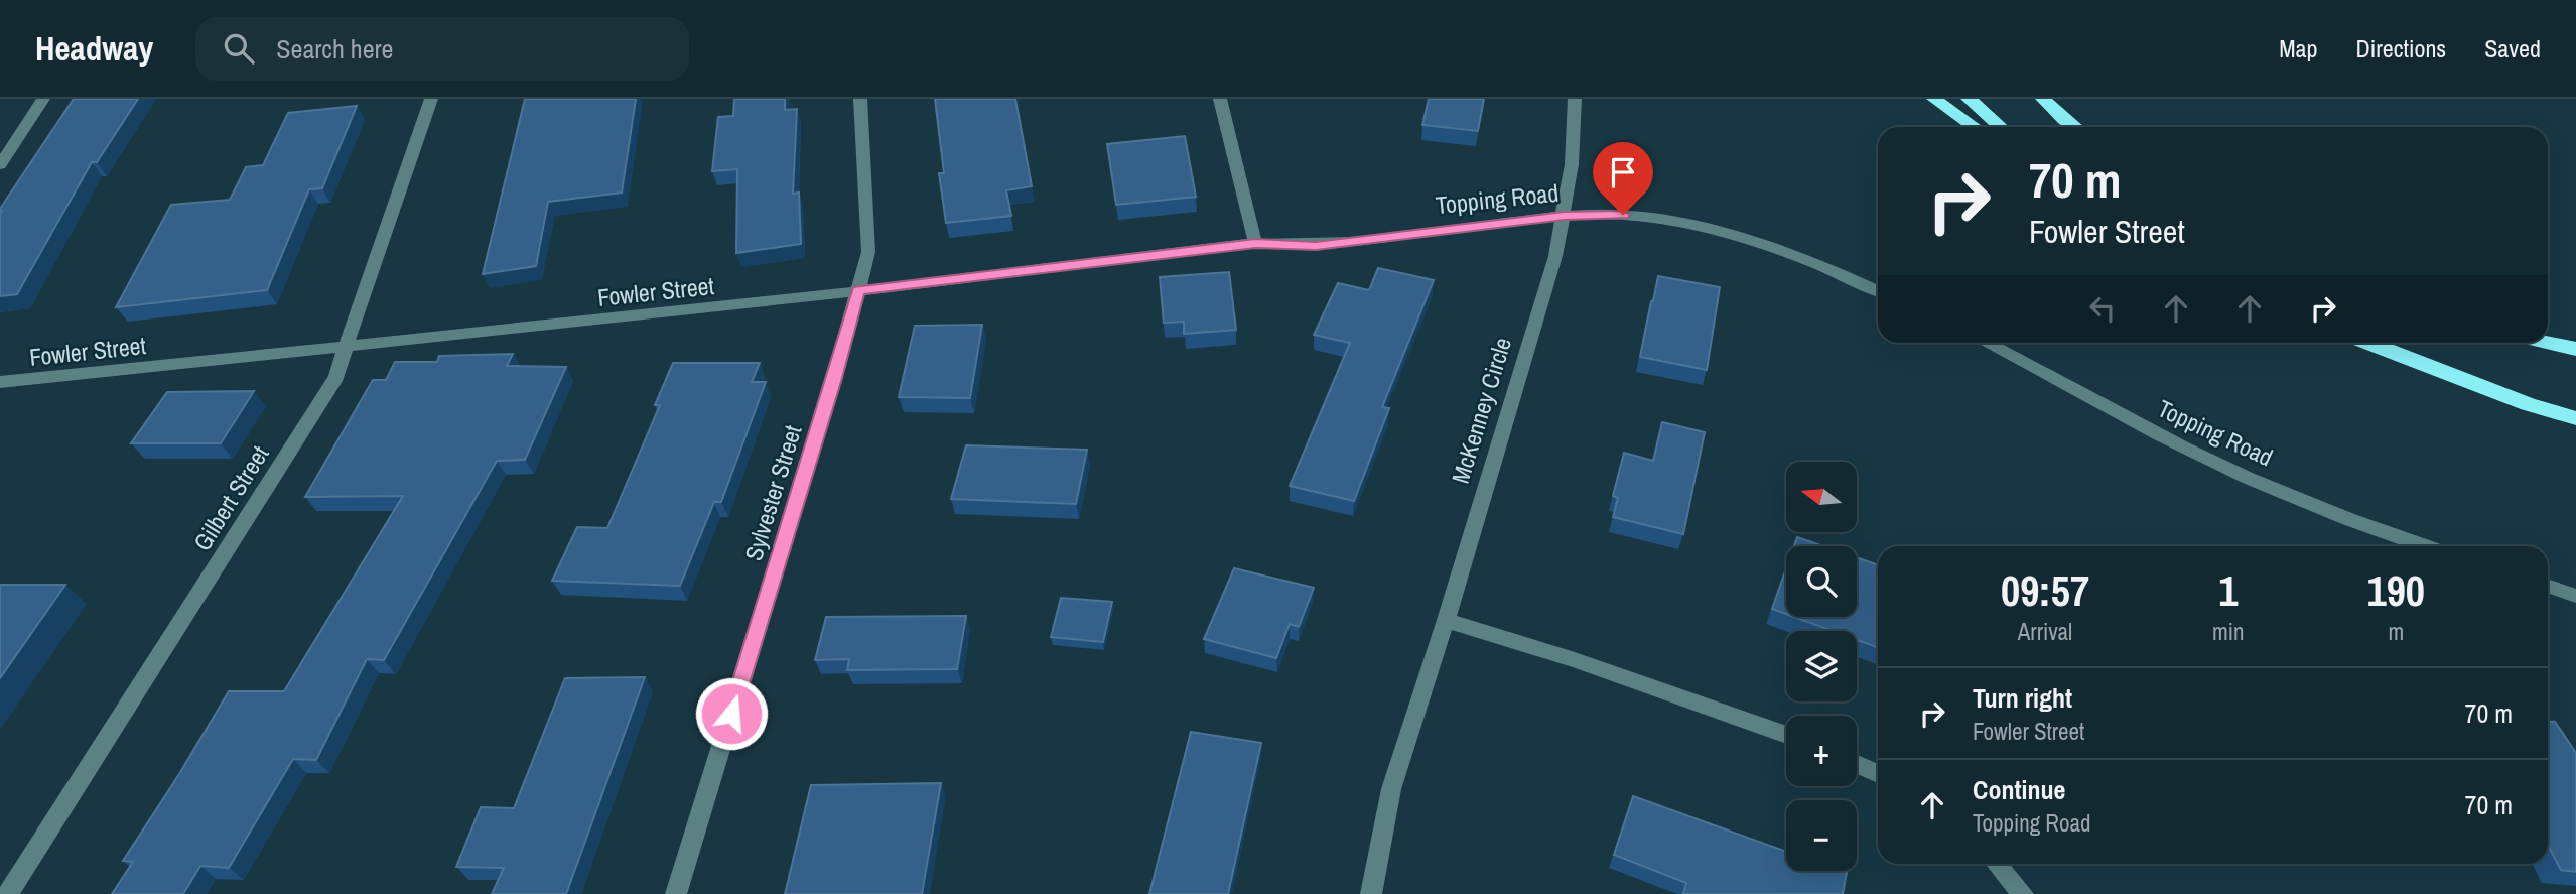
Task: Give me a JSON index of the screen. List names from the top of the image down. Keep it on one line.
{"streets":{"street":["Topping Road","Fowler Street","McKenney Circle","Sylvester Street","Gilbert Street"]},"crossings":[["Topping Road","Fowler Street"],["Topping Road","McKenney Circle"],["Fowler Street","Sylvester Street"],["Fowler Street","Gilbert Street"]],"north":"left","page":{"header":"Headway","search":"Search here","nav":["Map","Directions","Saved"],"turn":["70 m","Fowler Street"],"map_buttons":["+","−"],"eta":["09:57","Arrival","1","min","190","m"],"list":[{"name":"Turn right","note":"Fowler Street","value":"70 m"},{"name":"Continue","note":"Topping Road","value":"70 m"}]}}
